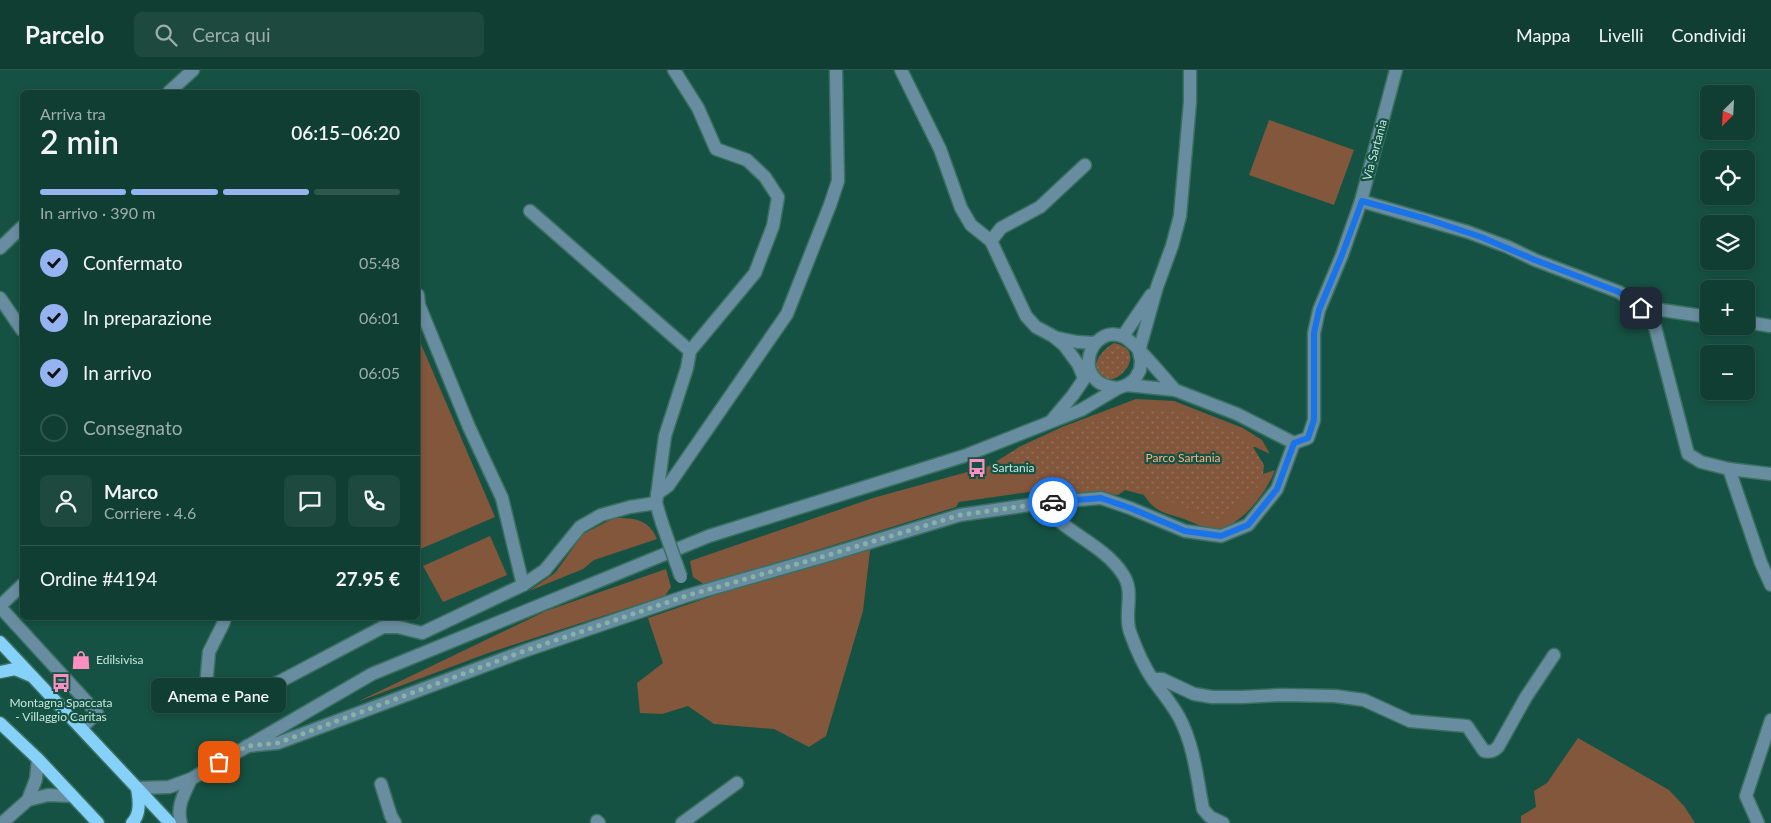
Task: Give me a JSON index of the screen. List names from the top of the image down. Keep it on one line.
{"streets":{"street":["Via Sartania"]},"parks":["Parco Sartania"],"places":{"bus stop":["Sartania","Montagna Spaccata - Villaggio Caritas"],"shop":["Edilsivisa"],"other":["Anema e Pane"]},"north":"bottom left","page":{"header":"Parcelo","search":"Cerca qui","nav":["Mappa","Livelli","Condividi"],"map_buttons":["+","−"],"heading":["2 min","Arriva tra","06:15–06:20"],"panel":["Marco","Corriere · 4.6","Ordine #4194","27.95 €"],"bar":"In arrivo · 390 m","list":[["Confermato","05:48"],["In preparazione","06:01"],["In arrivo","06:05"],"Consegnato"],"bubble":"Anema e Pane"}}
